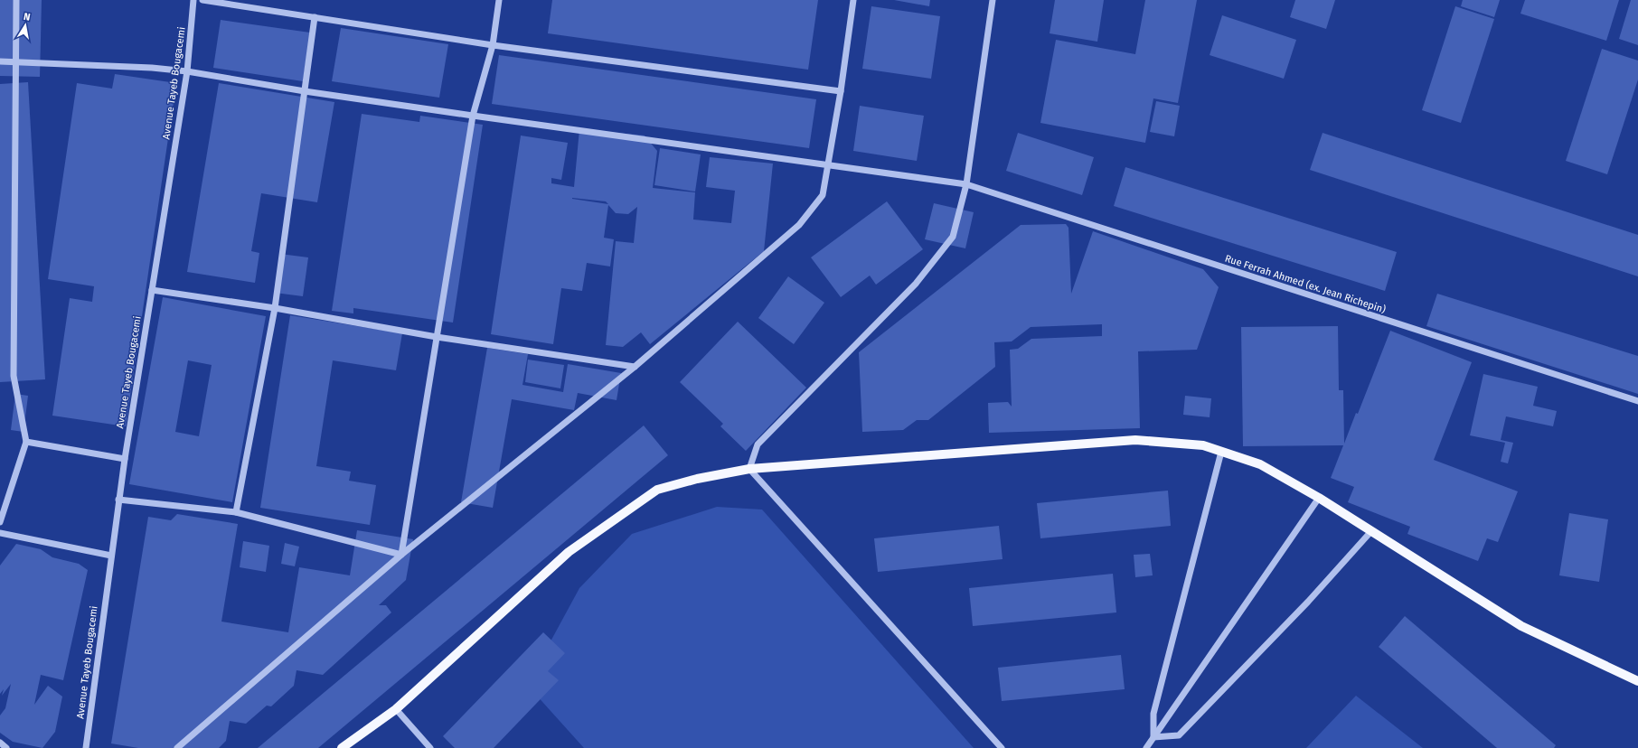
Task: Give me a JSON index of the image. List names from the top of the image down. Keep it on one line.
{"streets":{"street":["Avenue Tayeb Bougacemi","Rue Ferrah Ahmed (ex. Jean Richepin)"]},"crossings":[["Avenue Tayeb Bougacemi","Rue Ferrah Ahmed (ex. Jean Richepin)"]],"north":"top"}
